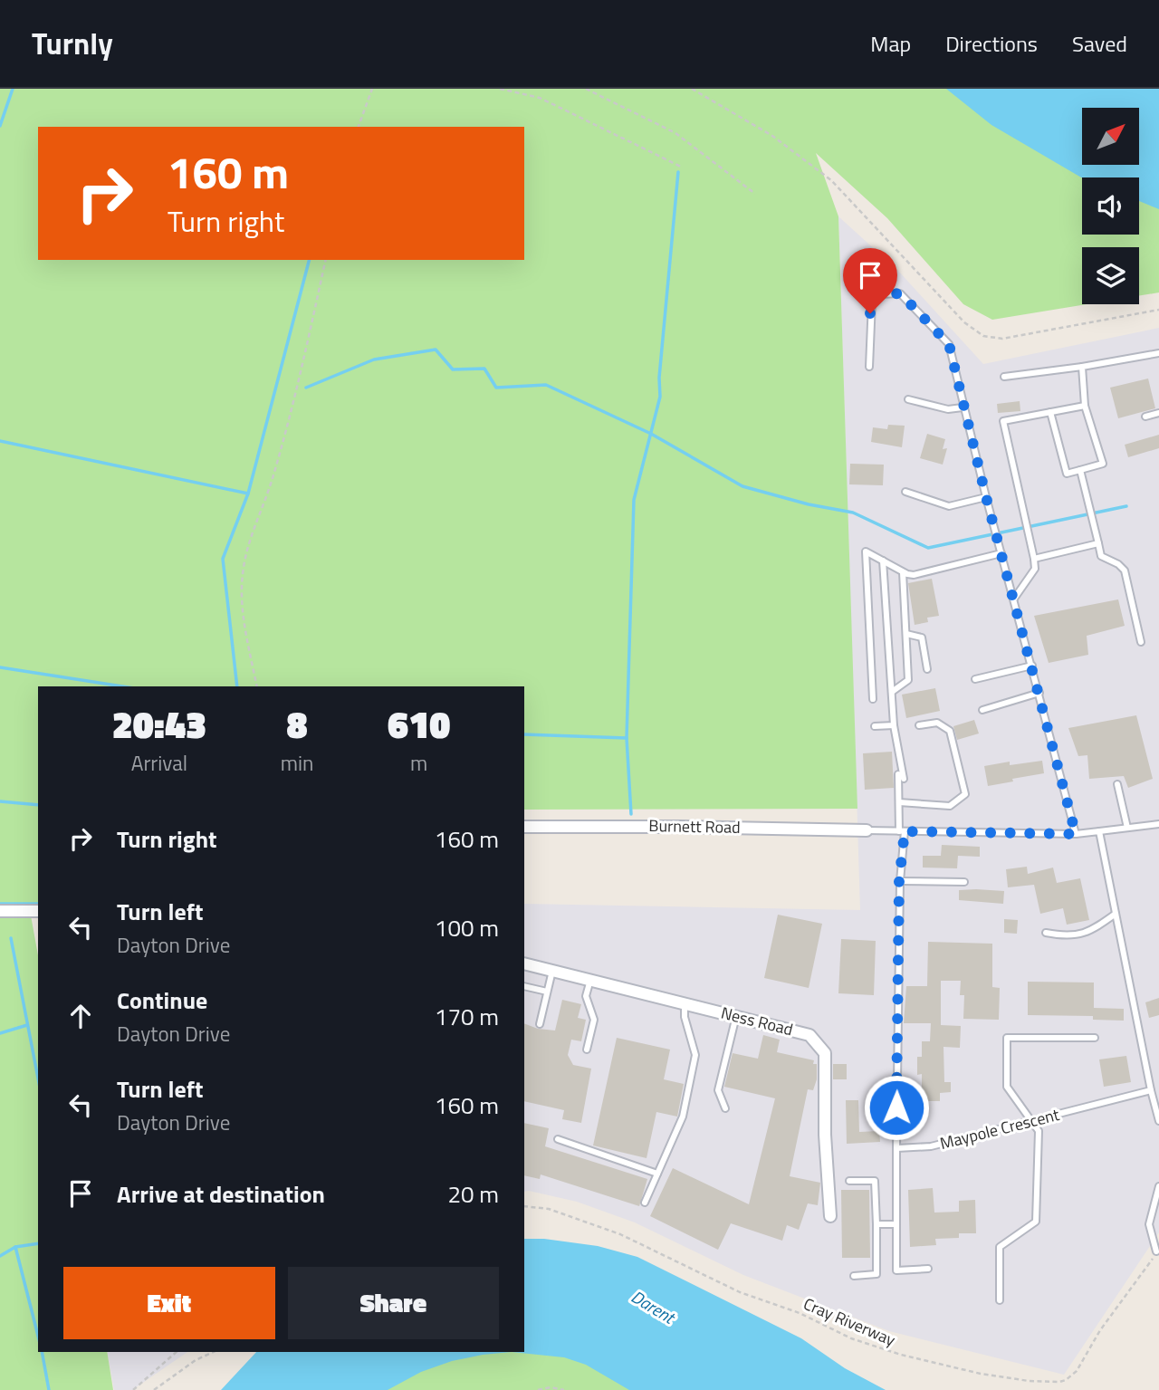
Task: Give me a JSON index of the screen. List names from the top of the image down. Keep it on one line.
{"streets":{"street":["Burnett Road","Ness Road"],"lane":["Maypole Crescent"],"path":["Cray Riverway"]},"water":["Darent"],"north":"top right","page":{"header":"Turnly","nav":["Map","Directions","Saved"],"turn":["160 m","Turn right"],"eta":["20:43","Arrival","8","min","610","m"],"list":[{"name":"Turn right","value":"160 m"},{"name":"Turn left","note":"Dayton Drive","value":"100 m"},{"name":"Continue","note":"Dayton Drive","value":"170 m"},{"name":"Turn left","note":"Dayton Drive","value":"160 m"},{"name":"Arrive at destination","value":"20 m"}],"buttons":["Exit","Share"]}}
